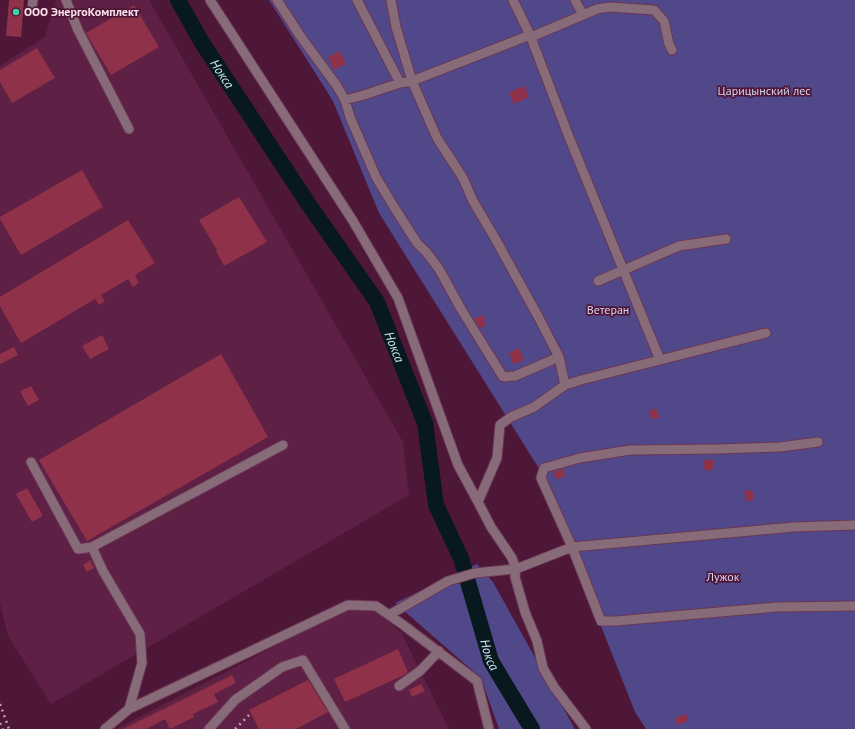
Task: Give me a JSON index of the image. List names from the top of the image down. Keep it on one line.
{"water":["Нокса"],"parks":["Царицынский лес","Ветеран","Лужок"],"places":["ООО ЭнергоКомплект"]}
